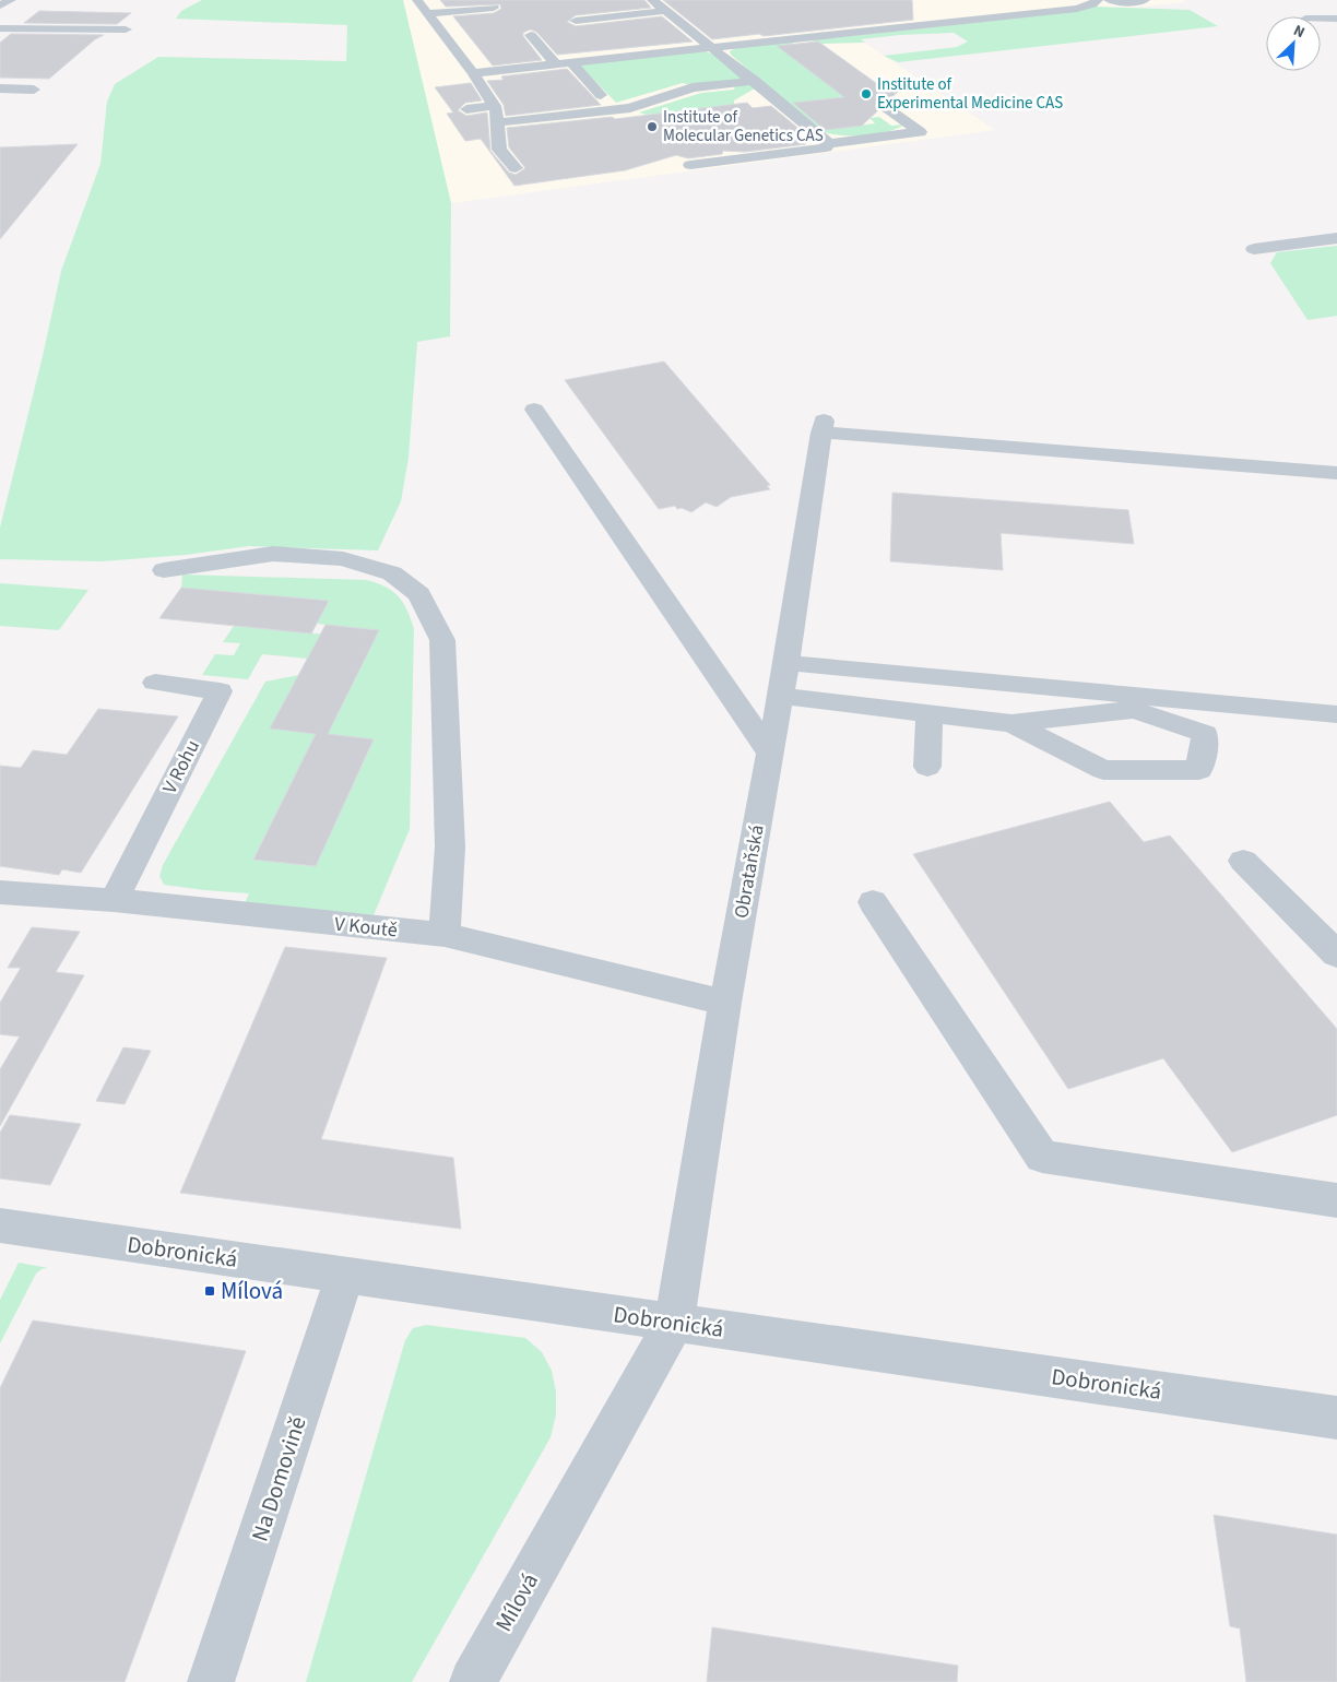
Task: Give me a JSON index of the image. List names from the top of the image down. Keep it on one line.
{"streets":{"street":["V Rohu","Obrataňská","V Koutě","Dobronická","Na Domovině","Mílová"]},"crossings":[["V Rohu","V Koutě"],["Obrataňská","V Koutě"],["Obrataňská","Dobronická"],["Obrataňská","Mílová"],["Dobronická","Na Domovině"],["Dobronická","Mílová"]],"places":{"other":["Institute of Experimental Medicine CAS","Institute of Molecular Genetics CAS"],"transit":["Mílová"]},"north":"top right"}
